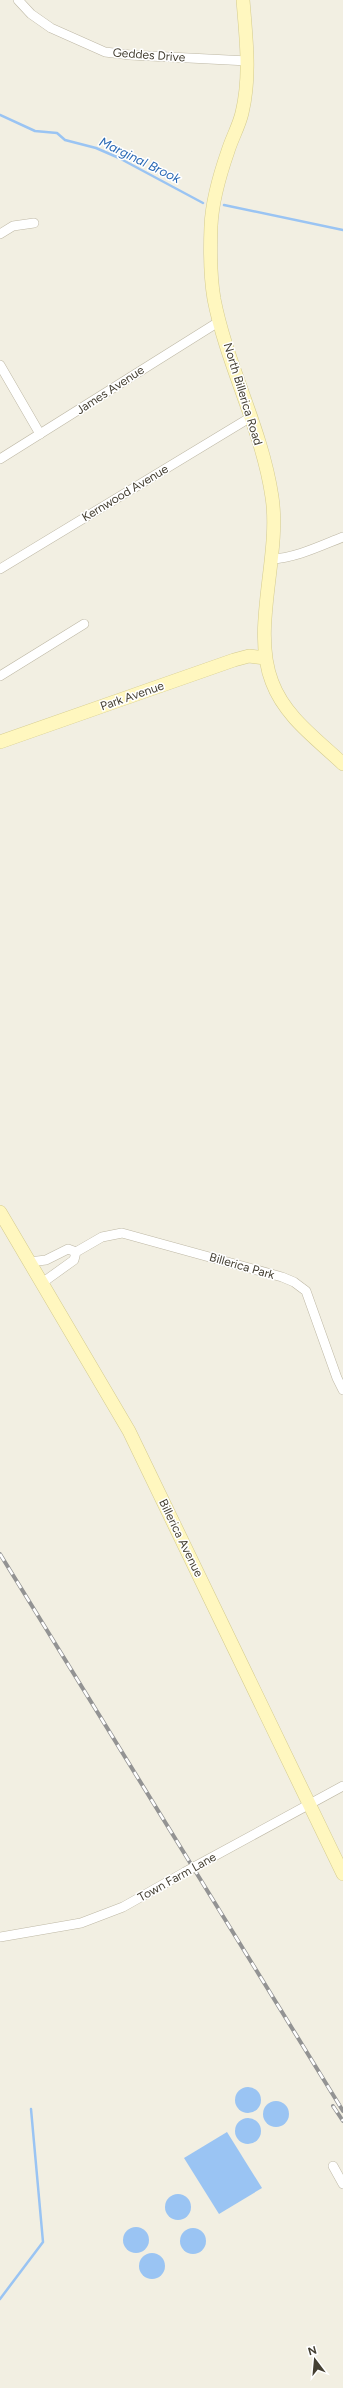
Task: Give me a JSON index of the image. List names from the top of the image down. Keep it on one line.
{"streets":{"main road":["North Billerica Road","Park Avenue","Billerica Avenue"],"street":["Geddes Drive","James Avenue","Kernwood Avenue","Billerica Park","Town Farm Lane"]},"crossings":[["Geddes Drive","North Billerica Road"],["James Avenue","North Billerica Road"],["North Billerica Road","Kernwood Avenue"],["North Billerica Road","Park Avenue"],["Billerica Park","Billerica Avenue"],["Billerica Avenue","Town Farm Lane"]],"water":["Marginal Brook"],"north":"top"}
